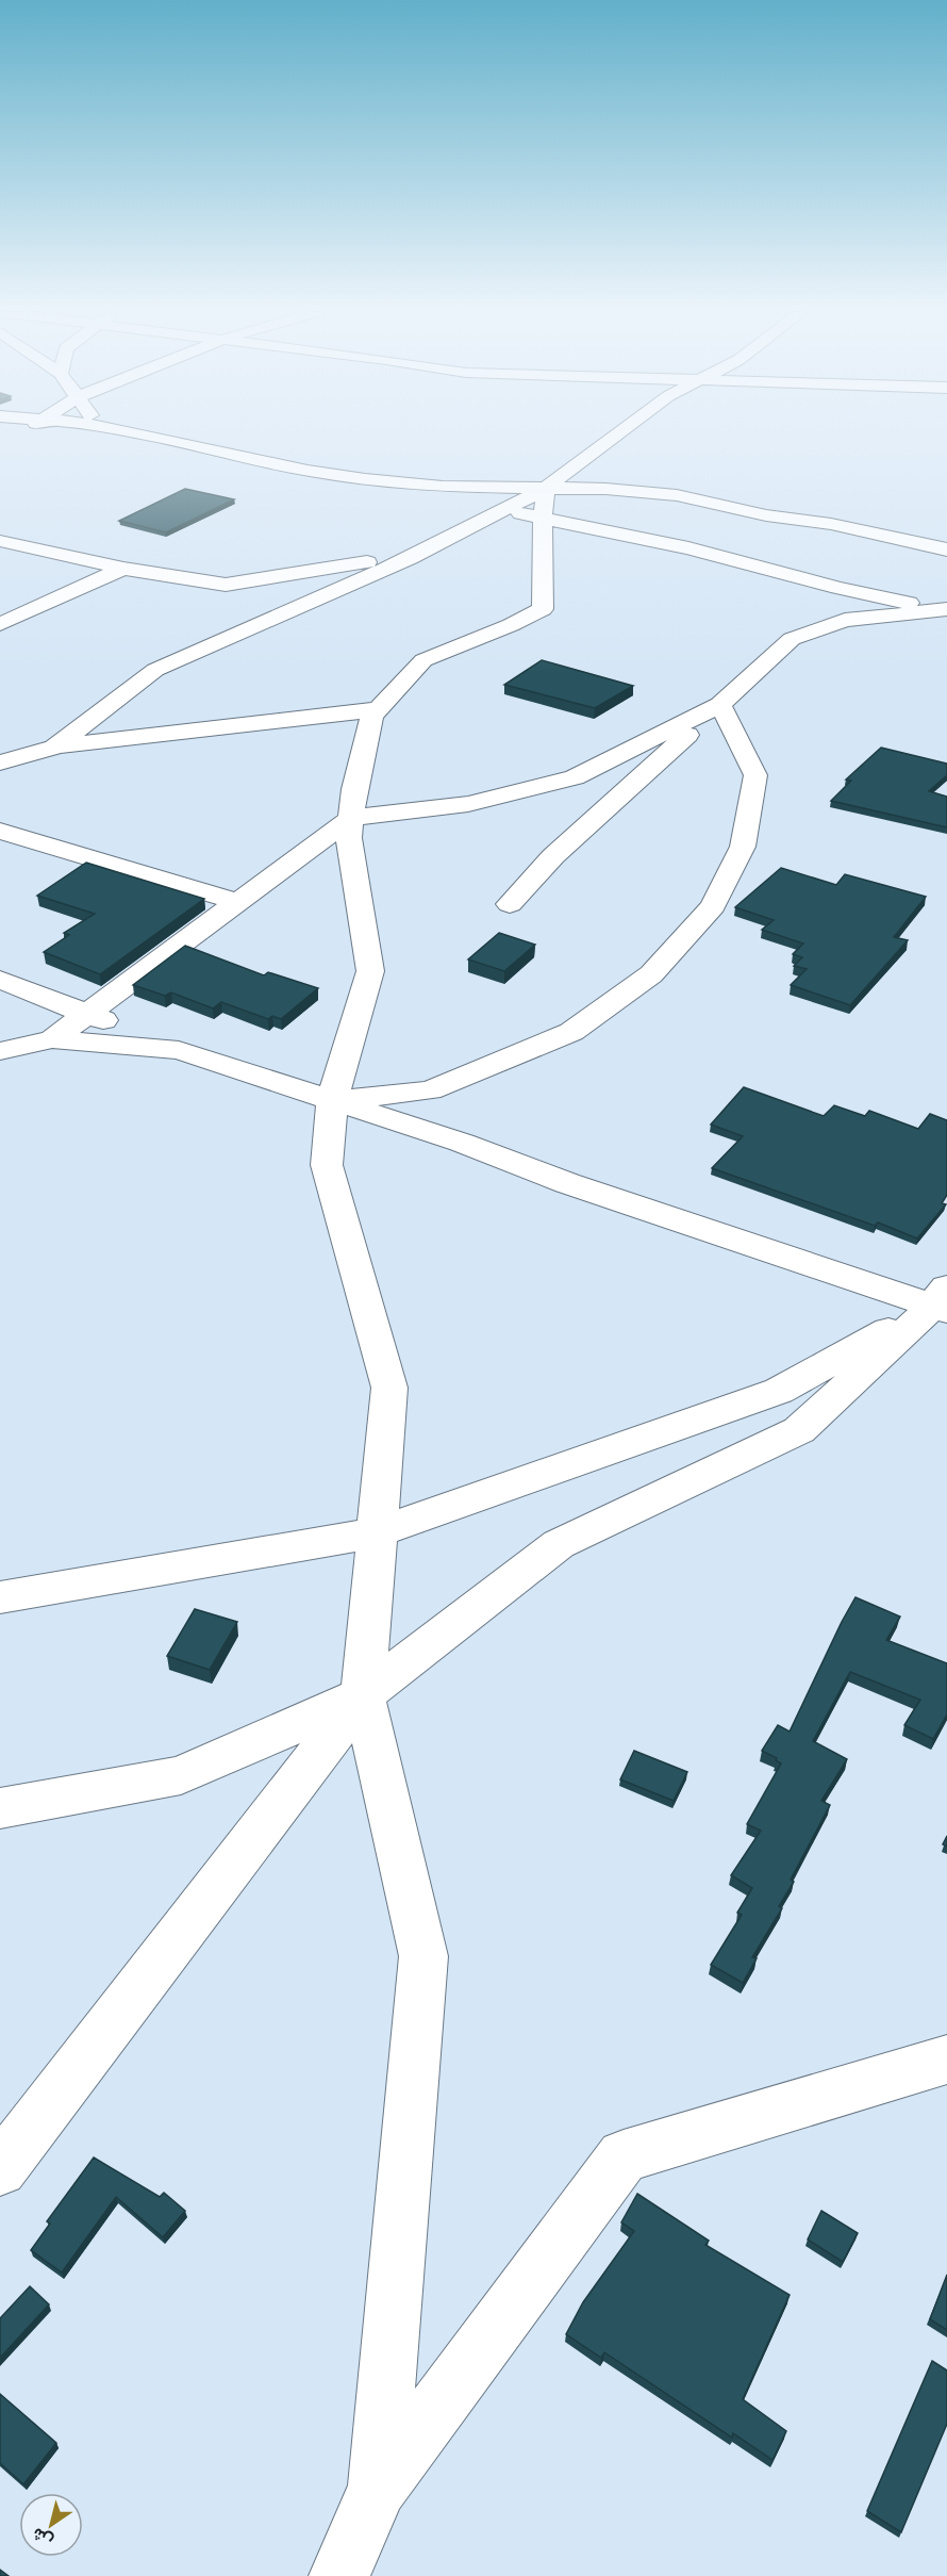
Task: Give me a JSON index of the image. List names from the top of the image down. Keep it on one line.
{"north":"bottom left"}
